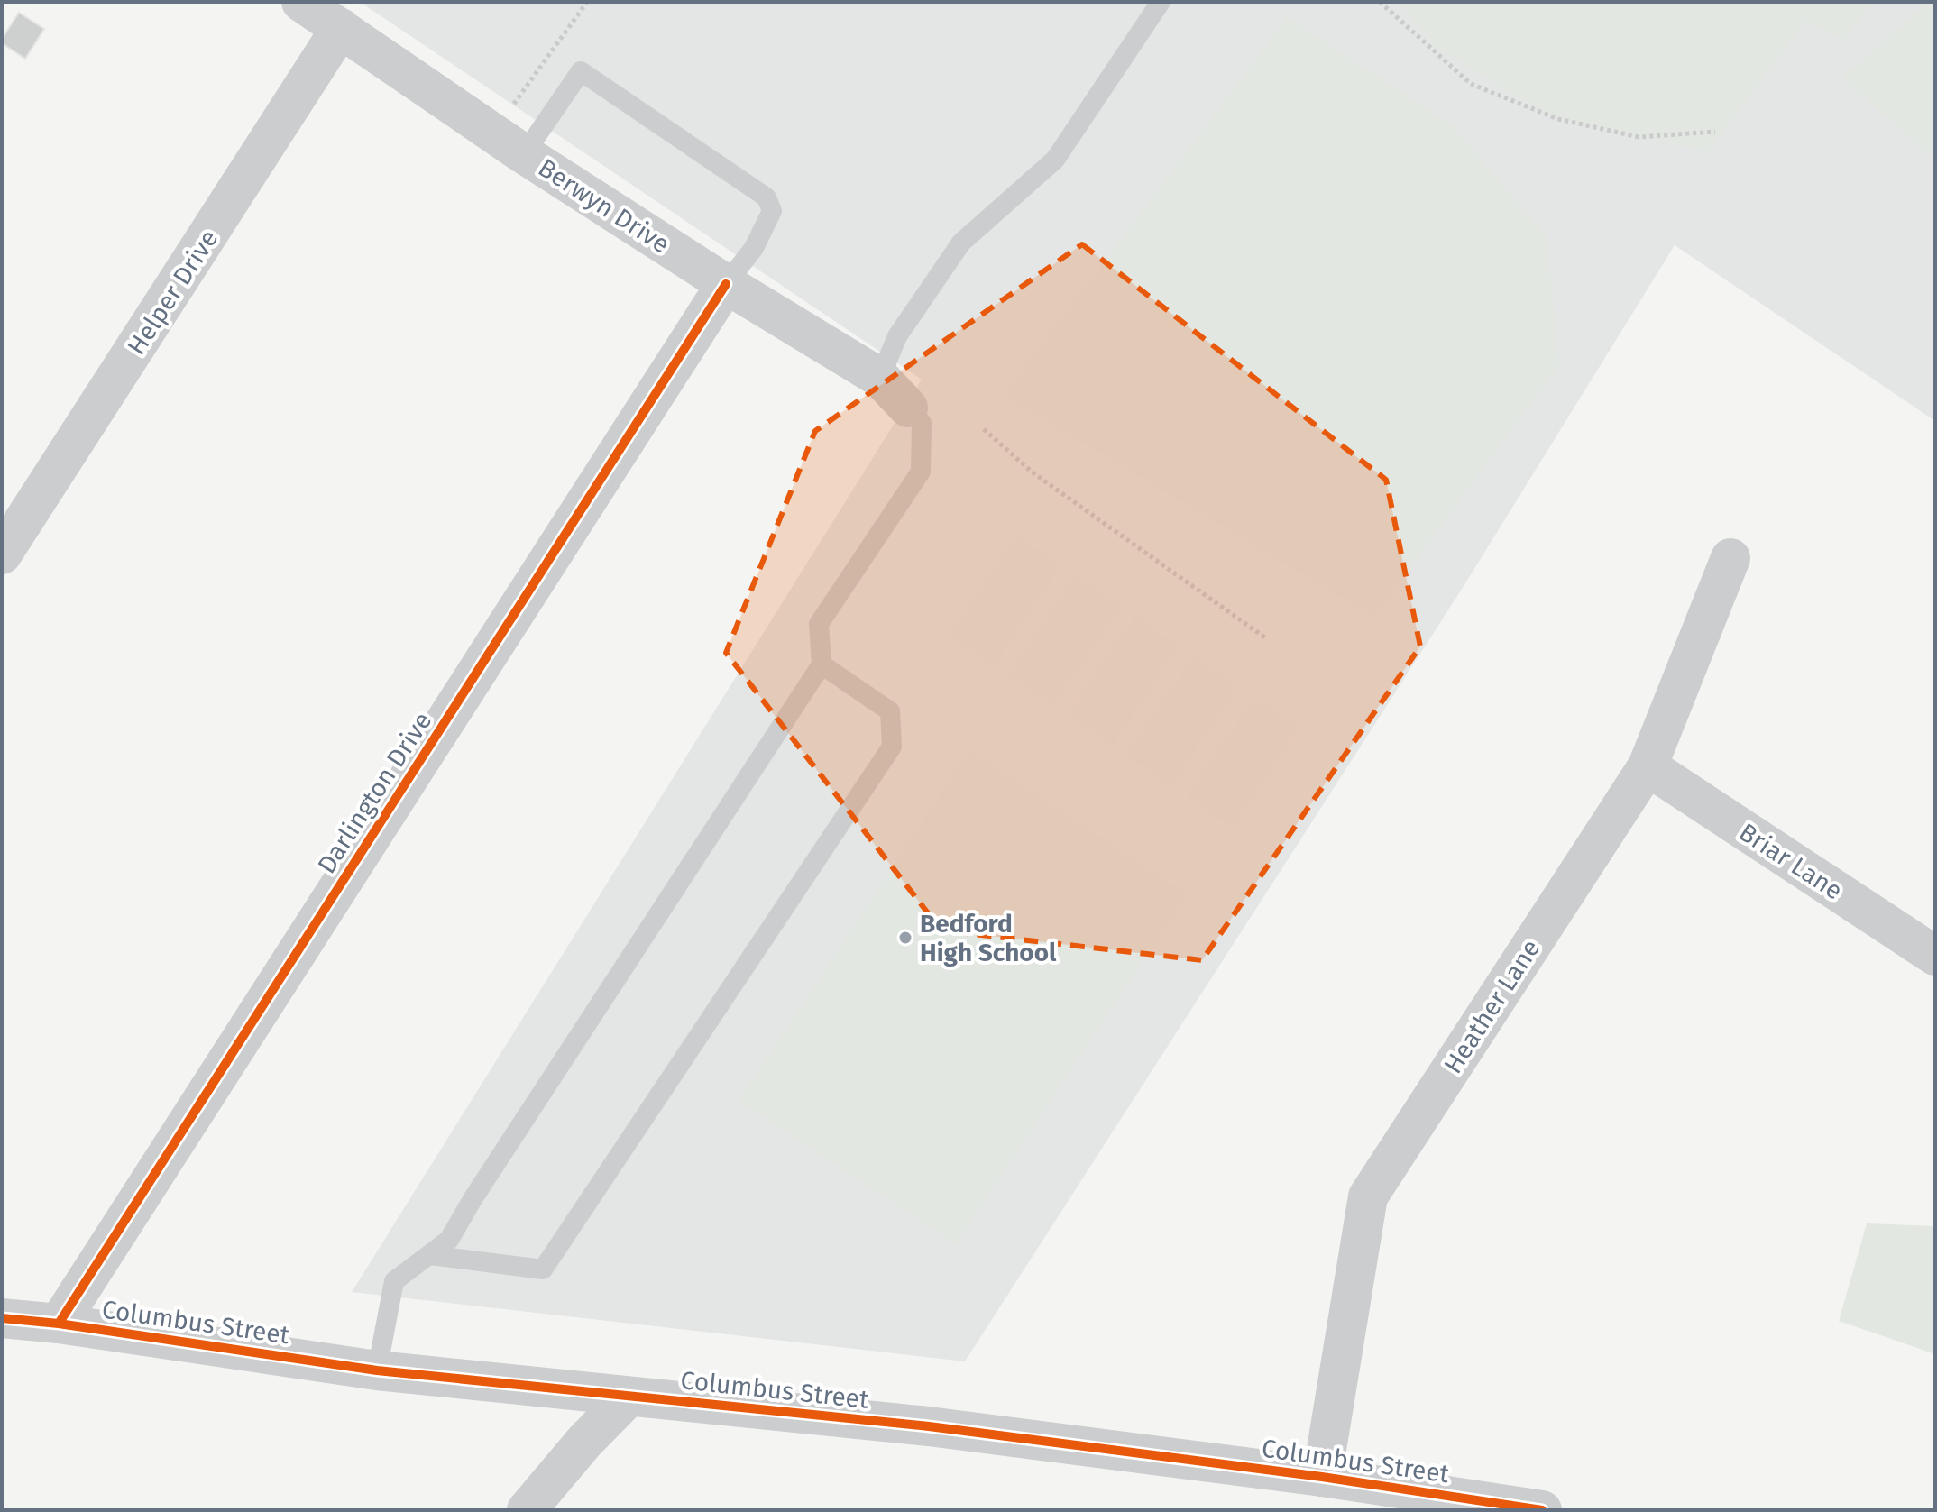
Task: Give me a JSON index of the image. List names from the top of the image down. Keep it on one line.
{"streets":{"street":["Berwyn Drive","Helper Drive","Darlington Drive","Briar Lane","Heather Lane","Columbus Street"]},"crossings":[["Berwyn Drive","Helper Drive"],["Berwyn Drive","Darlington Drive"],["Darlington Drive","Columbus Street"],["Briar Lane","Heather Lane"],["Heather Lane","Columbus Street"]],"places":["Bedford High School"]}
